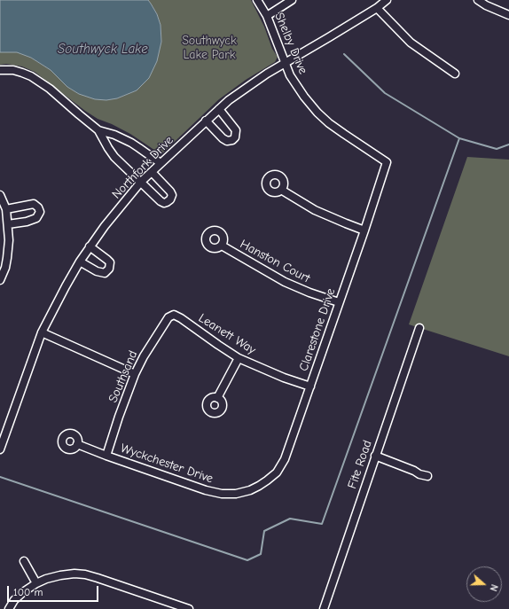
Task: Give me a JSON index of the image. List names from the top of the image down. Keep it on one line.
{"streets":{"street":["Shelby Drive","Northfork Drive","Hanston Court","Clarestone Drive","Leanett Way","Southsand","Wyckchester Drive","Fite Road"]},"crossings":[["Shelby Drive","Northfork Drive"],["Shelby Drive","Clarestone Drive"],["Hanston Court","Clarestone Drive"],["Clarestone Drive","Leanett Way"],["Clarestone Drive","Wyckchester Drive"],["Leanett Way","Southsand"],["Southsand","Wyckchester Drive"]],"water":["Southwyck Lake"],"parks":["Southwyck Lake Park"],"scale_bar":"100 m","north":"right"}
